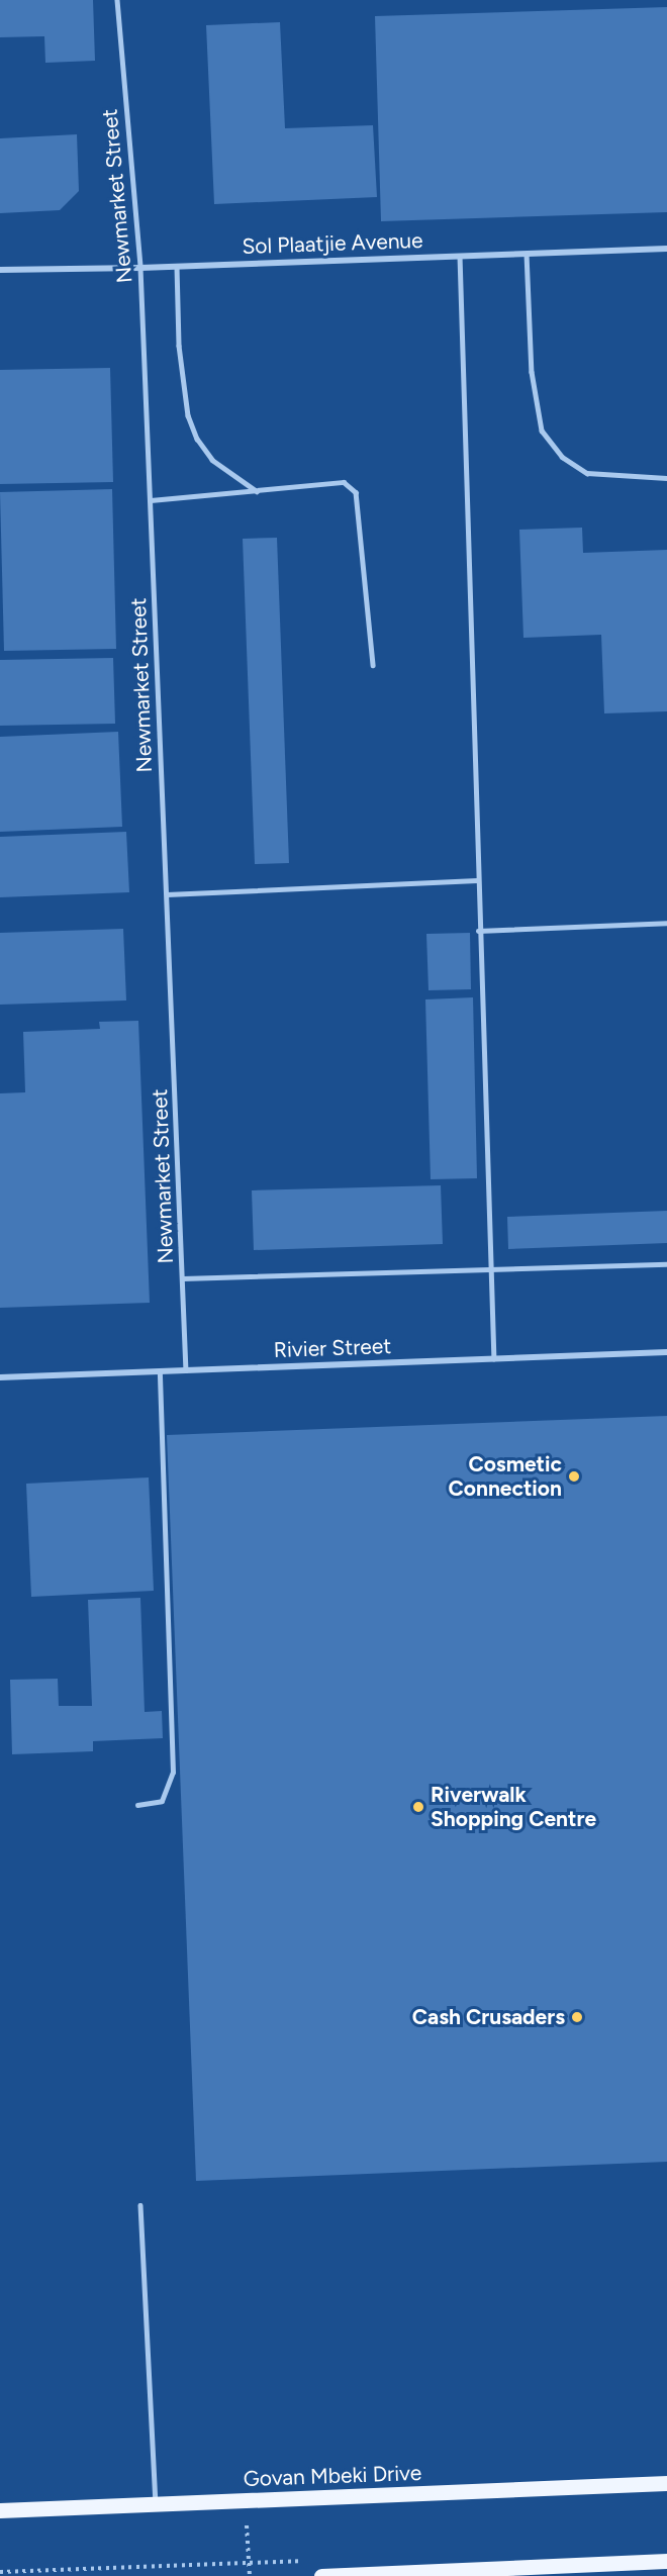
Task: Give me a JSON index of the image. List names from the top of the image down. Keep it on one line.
{"streets":{"main road":["Govan Mbeki Drive"],"street":["Sol Plaatjie Avenue","Rivier Street"],"lane":["Newmarket Street"]},"crossings":[["Newmarket Street","Sol Plaatjie Avenue"],["Newmarket Street","Rivier Street"]],"places":["Cosmetic Connection","Riverwalk Shopping Centre","Cash Crusaders"]}
